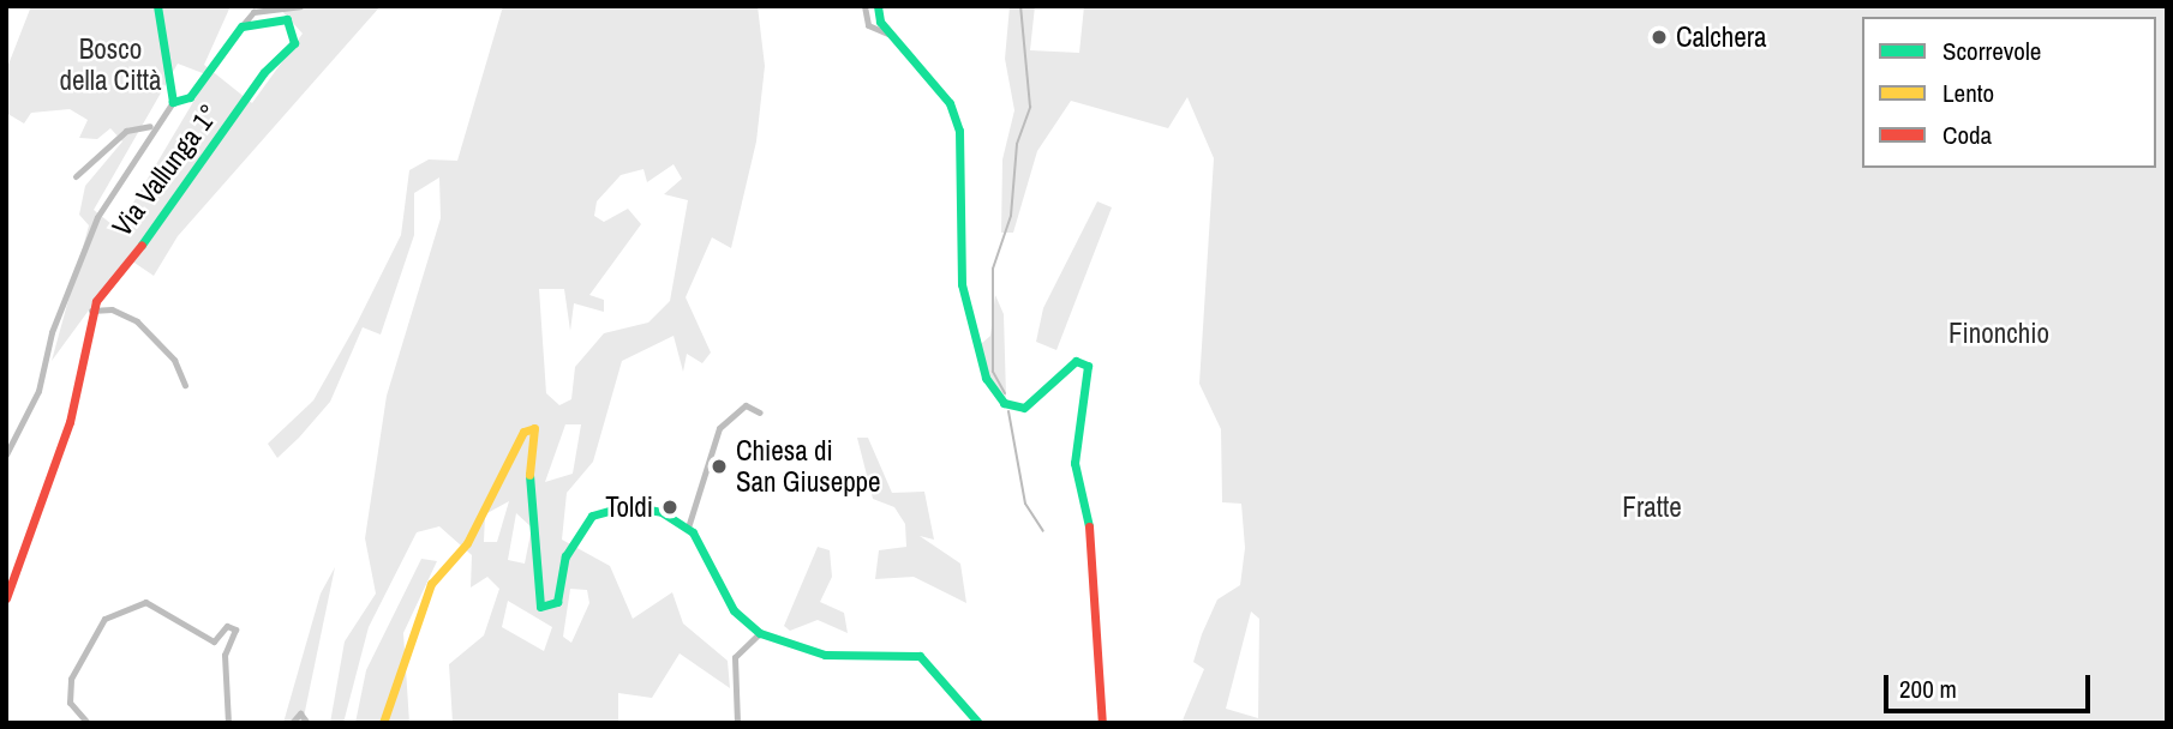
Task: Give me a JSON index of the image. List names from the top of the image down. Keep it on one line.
{"streets":{"street":["Via Vallunga 1°"]},"parks":["Bosco della Città","Finonchio","Fratte"],"places":["Calchera","Chiesa di San Giuseppe","Toldi"],"legend":["Scorrevole","Lento","Coda"],"scale_bar":"200 m"}
